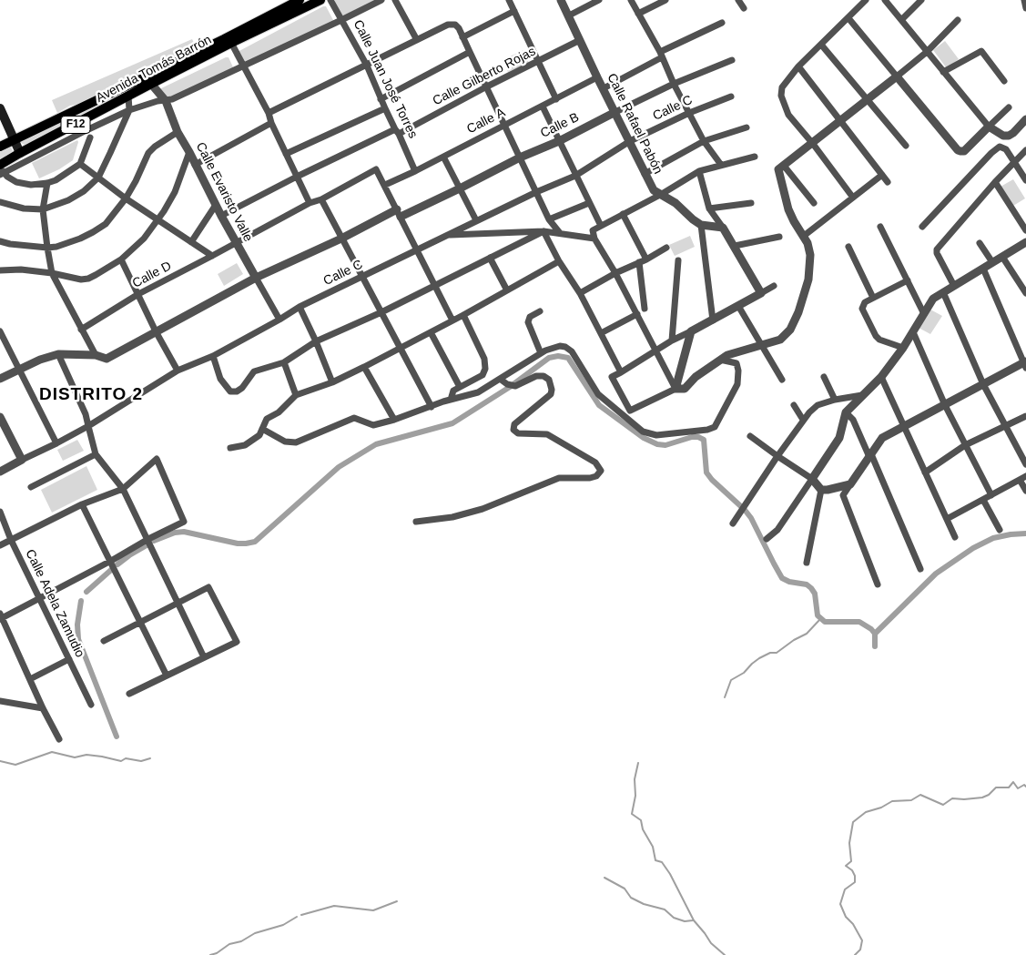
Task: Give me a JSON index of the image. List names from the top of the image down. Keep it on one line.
{"streets":{"main road":["Avenida Tomás Barrón","F12"],"street":["Calle Gilberto Rojas","Calle Juan José Torres","Calle C","Calle A","Calle Rafael Pabón","Calle B","Calle Evaristo Valle","Calle D","Calle Adela Zamudio"]},"crossings":[["Avenida Tomás Barrón","Calle Evaristo Valle"],["Calle Gilberto Rojas","Calle Juan José Torres"],["Calle Gilberto Rojas","Calle Rafael Pabón"],["Calle Gilberto Rojas","Calle Evaristo Valle"],["Calle Juan José Torres","Calle A"],["Calle C","Calle Rafael Pabón"],["Calle C","Calle Evaristo Valle"],["Calle A","Calle Rafael Pabón"],["Calle A","Calle D"],["Calle Rafael Pabón","Calle B"],["Calle B","Calle Evaristo Valle"],["Calle Evaristo Valle","Calle D"]],"districts":["DISTRITO 2"]}
